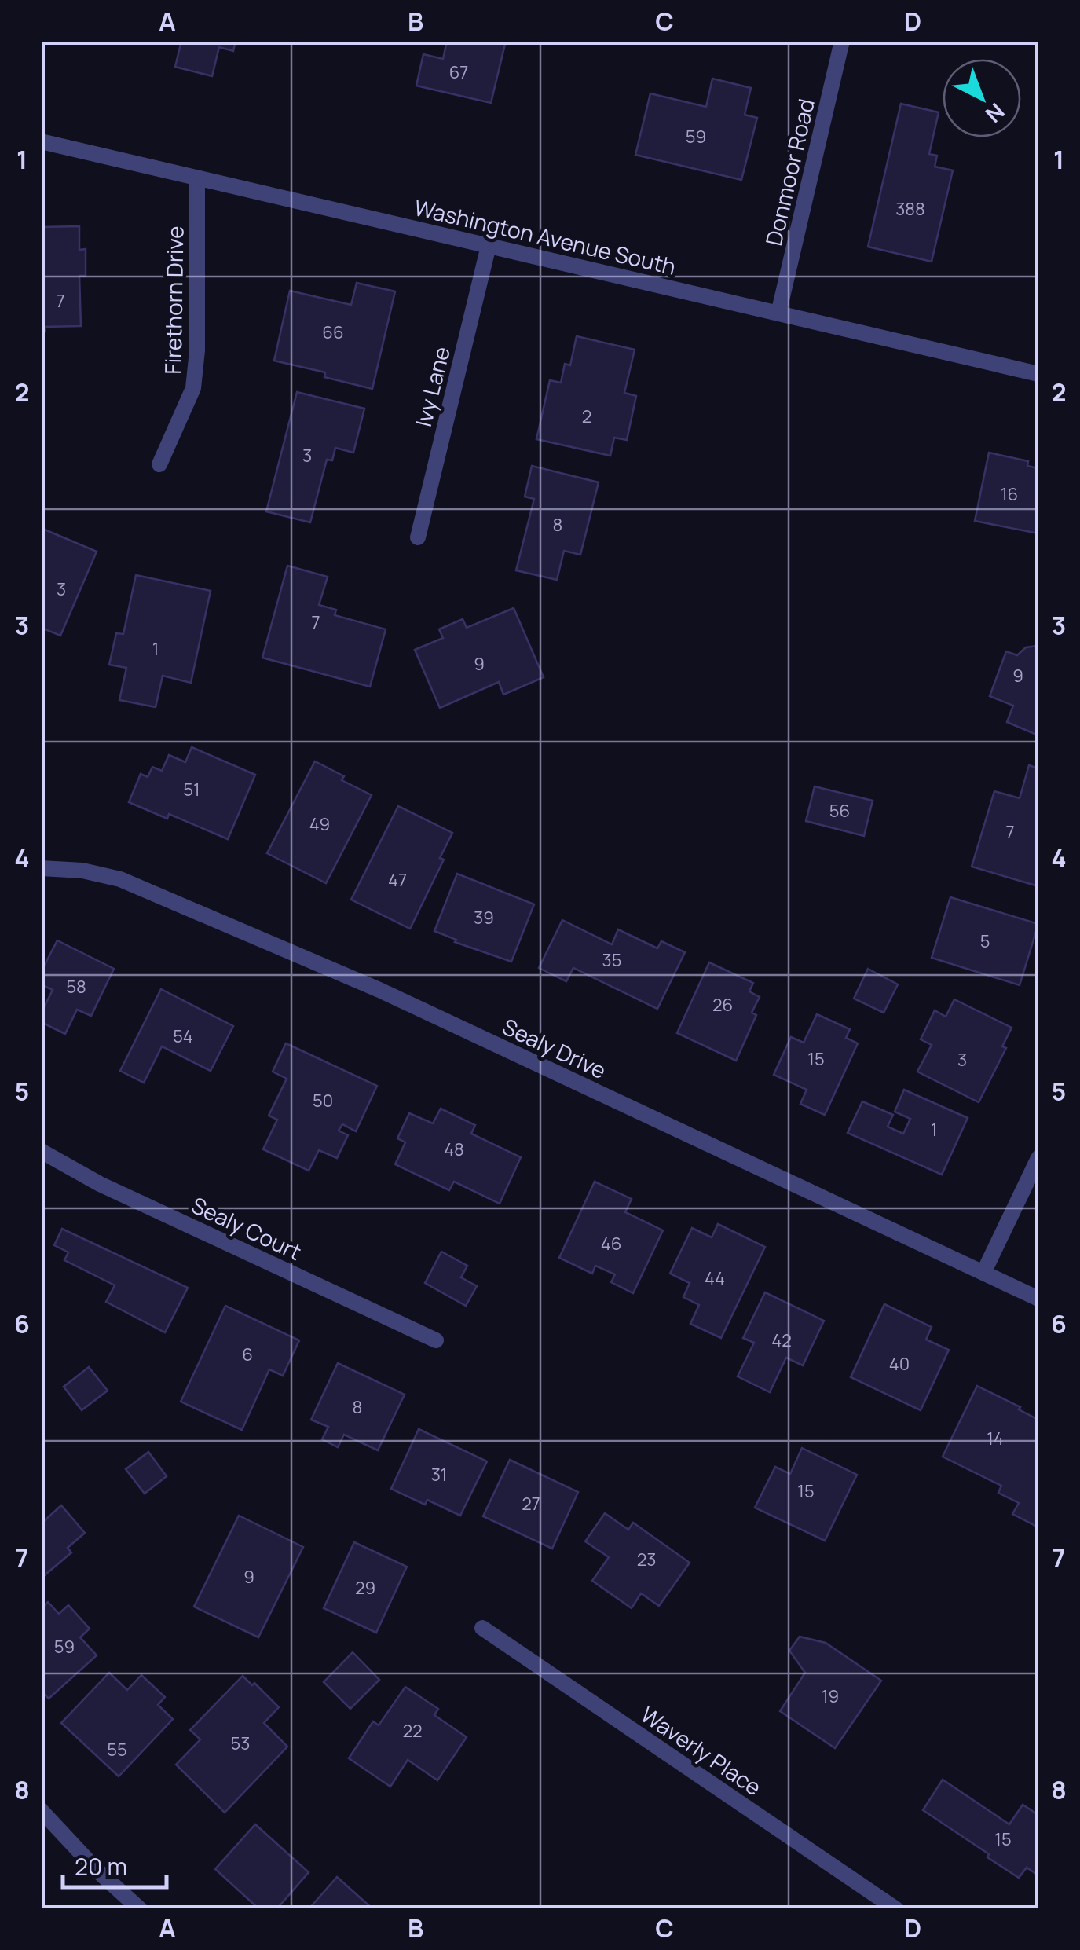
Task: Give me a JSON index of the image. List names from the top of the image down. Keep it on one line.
{"streets":{"street":["Donmoor Road","Washington Avenue South","Firethorn Drive","Ivy Lane","Sealy Drive","Sealy Court","Waverly Place"]},"crossings":[["Donmoor Road","Washington Avenue South"],["Washington Avenue South","Firethorn Drive"],["Washington Avenue South","Ivy Lane"]],"house_numbers":["67","59","388","7","66","2","3","16","8","3","7","1","9","9","51","56","49","7","47","39","5","35","58","26","54","15","3","50","1","48","46","44","42","6","40","8","14","31","15","27","23","9","29","59","19","22","53","55","15"],"scale_bar":"20 m","north":"bottom right","grid":{"columns":["A","B","C","D"],"rows":["1","2","3","4","5","6","7","8"]}}
